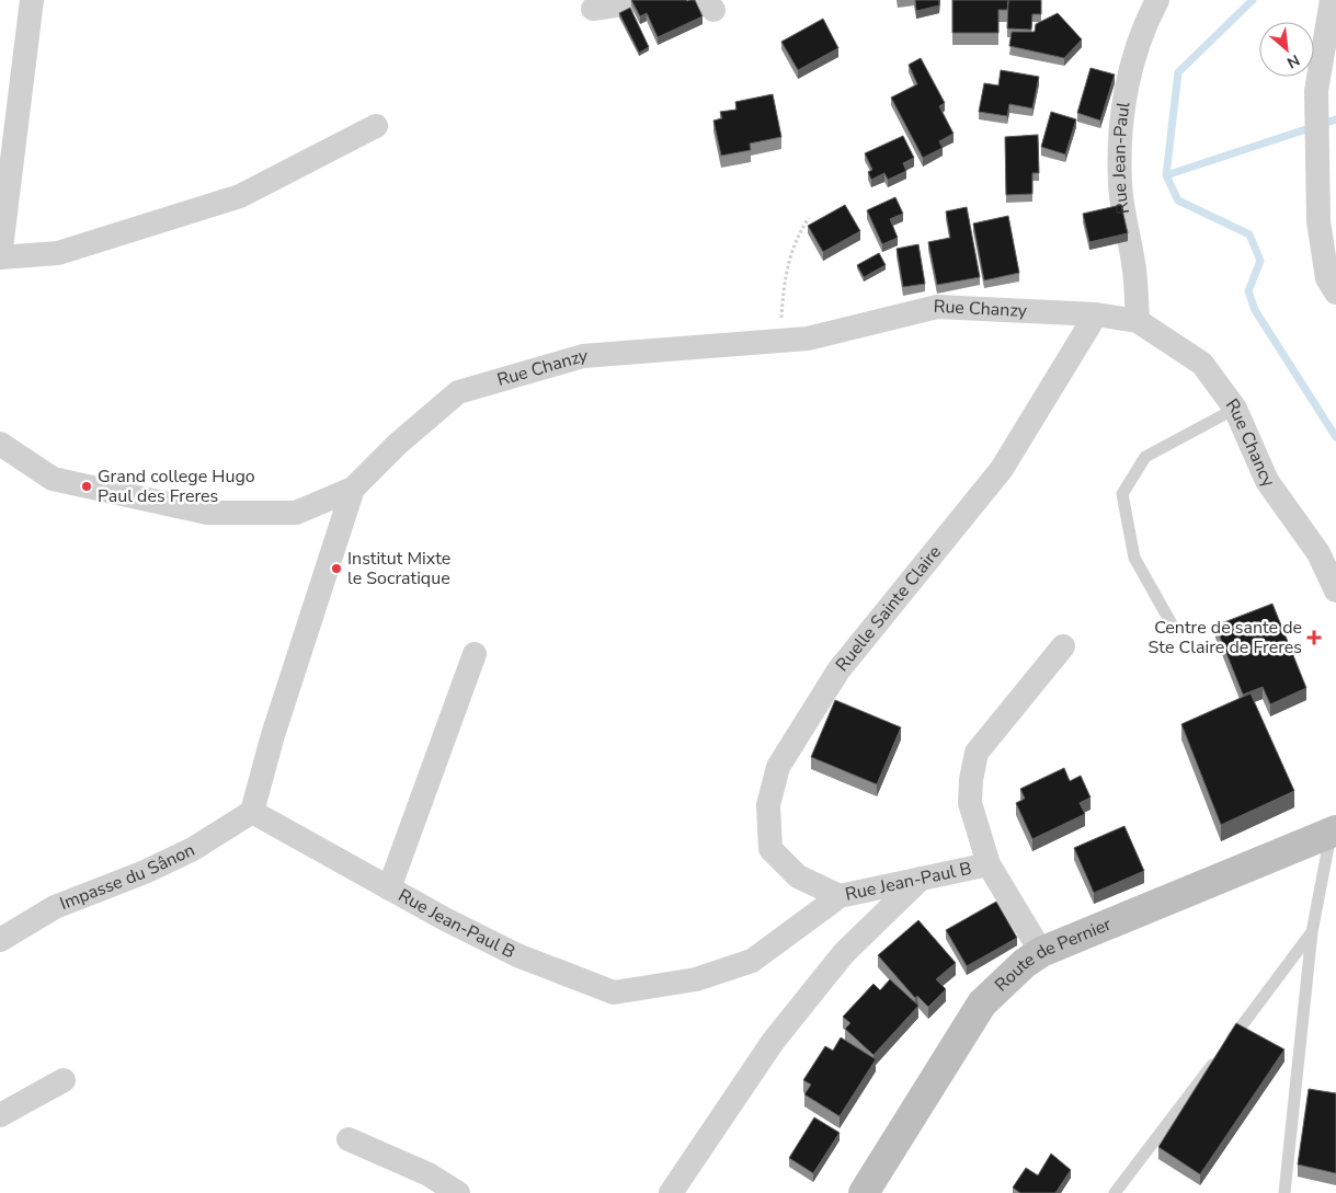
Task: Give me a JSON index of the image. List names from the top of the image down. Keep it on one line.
{"streets":{"street":["Rue Jean-Paul","Rue Chanzy","Rue Chancy","Ruelle Sainte Claire","Impasse du Sânon","Rue Jean-Paul B","Route de Pernier"]},"crossings":[["Rue Jean-Paul","Rue Chanzy"],["Rue Jean-Paul","Rue Chancy"],["Rue Chanzy","Rue Chancy"],["Rue Chanzy","Ruelle Sainte Claire"],["Ruelle Sainte Claire","Rue Jean-Paul B"],["Impasse du Sânon","Rue Jean-Paul B"]],"places":{"other":["Grand college Hugo Paul des Freres","Institut Mixte le Socratique"],"health":["Centre de sante de Ste Claire de Freres"]},"north":"bottom right"}
